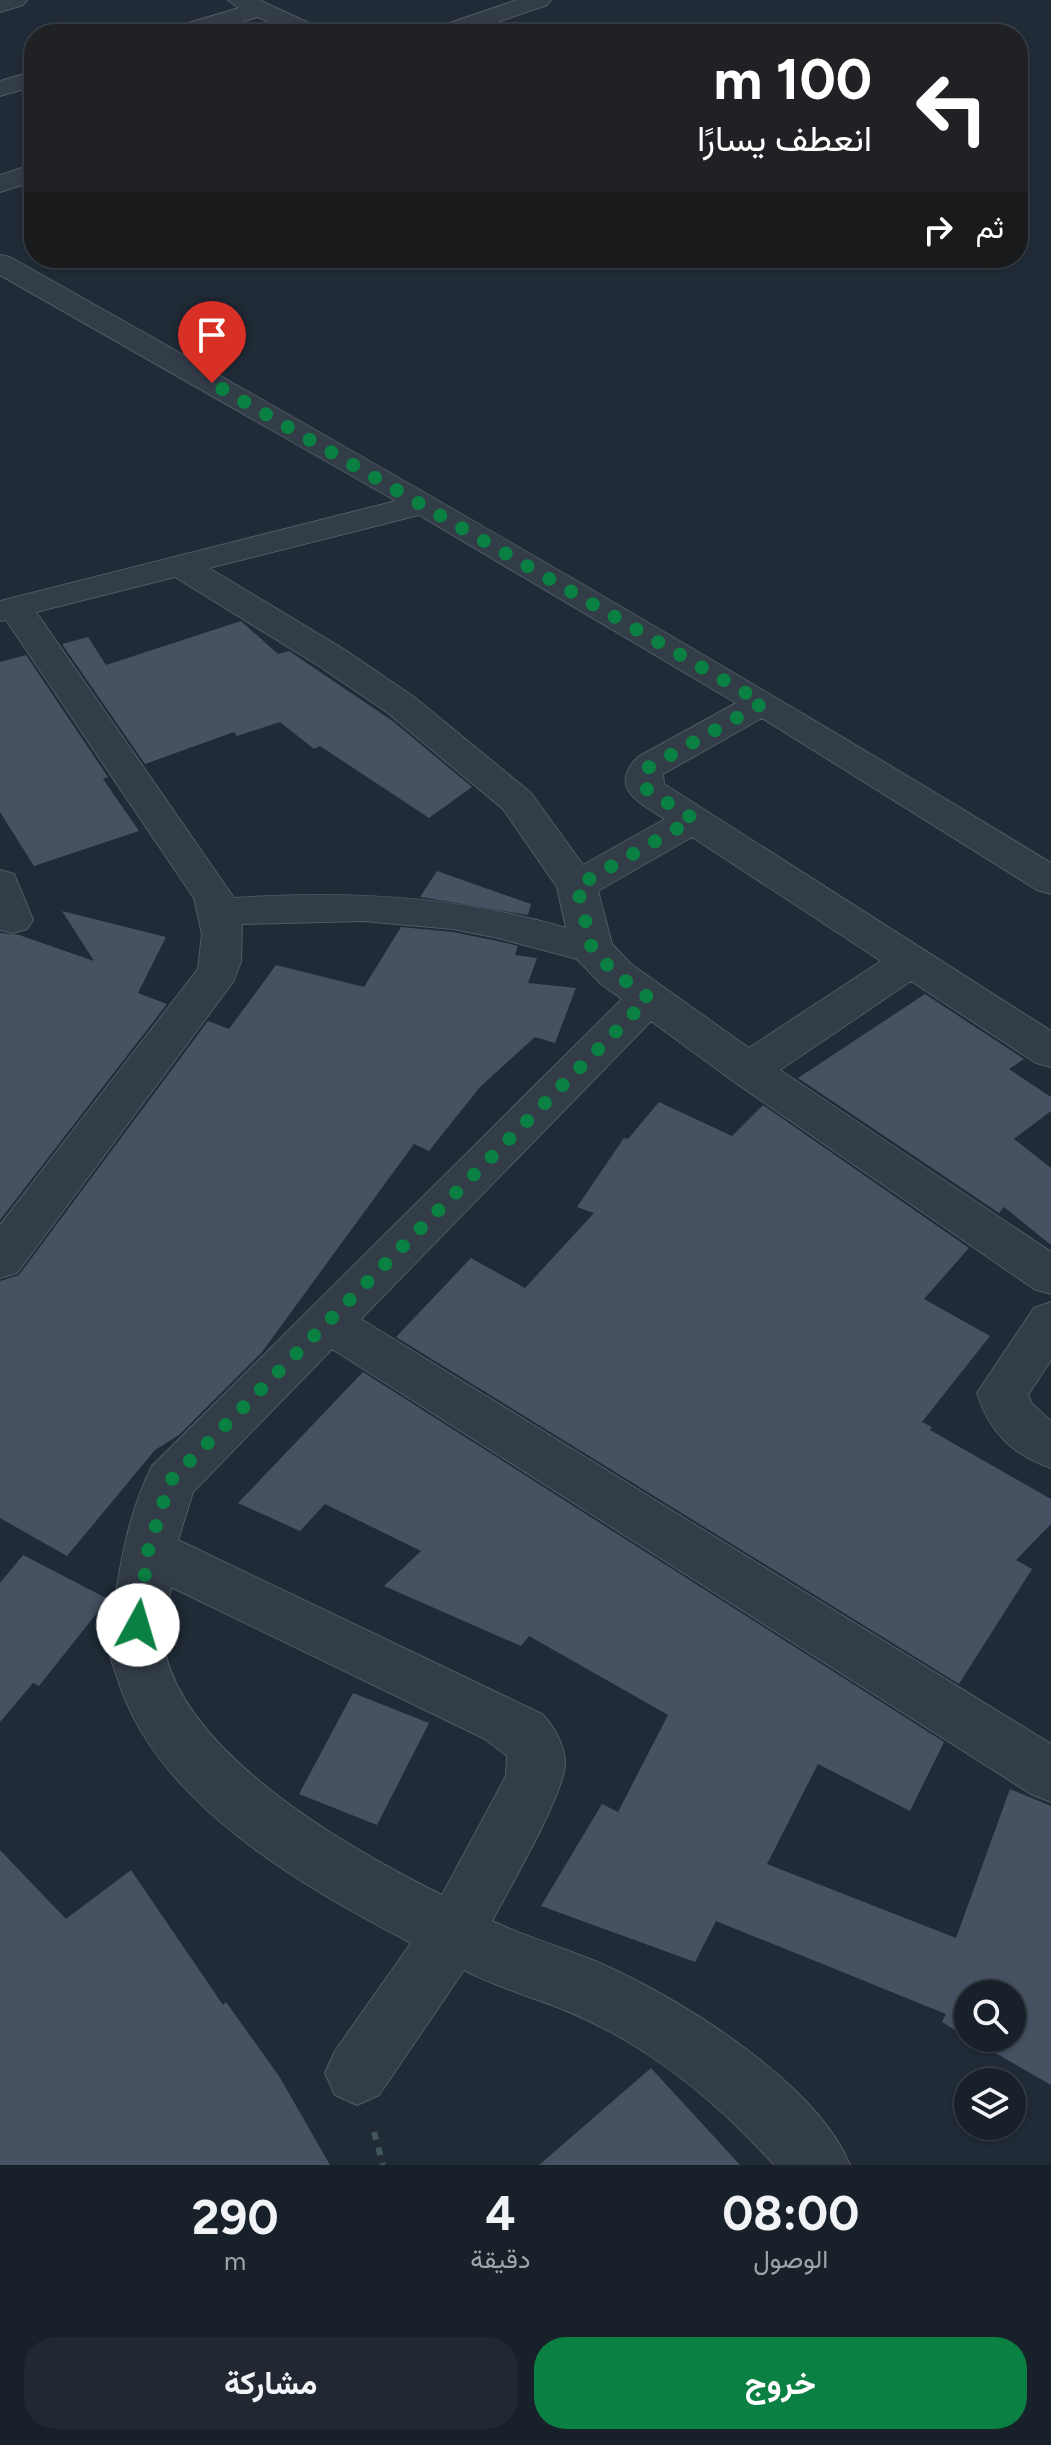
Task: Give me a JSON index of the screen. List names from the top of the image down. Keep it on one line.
{"page":{"turn":["100 m","انعطف يسارًا"],"then":"ثم","eta":["08:00","الوصول","4","دقيقة","290","m"],"buttons":["خروج","مشاركة"]}}
